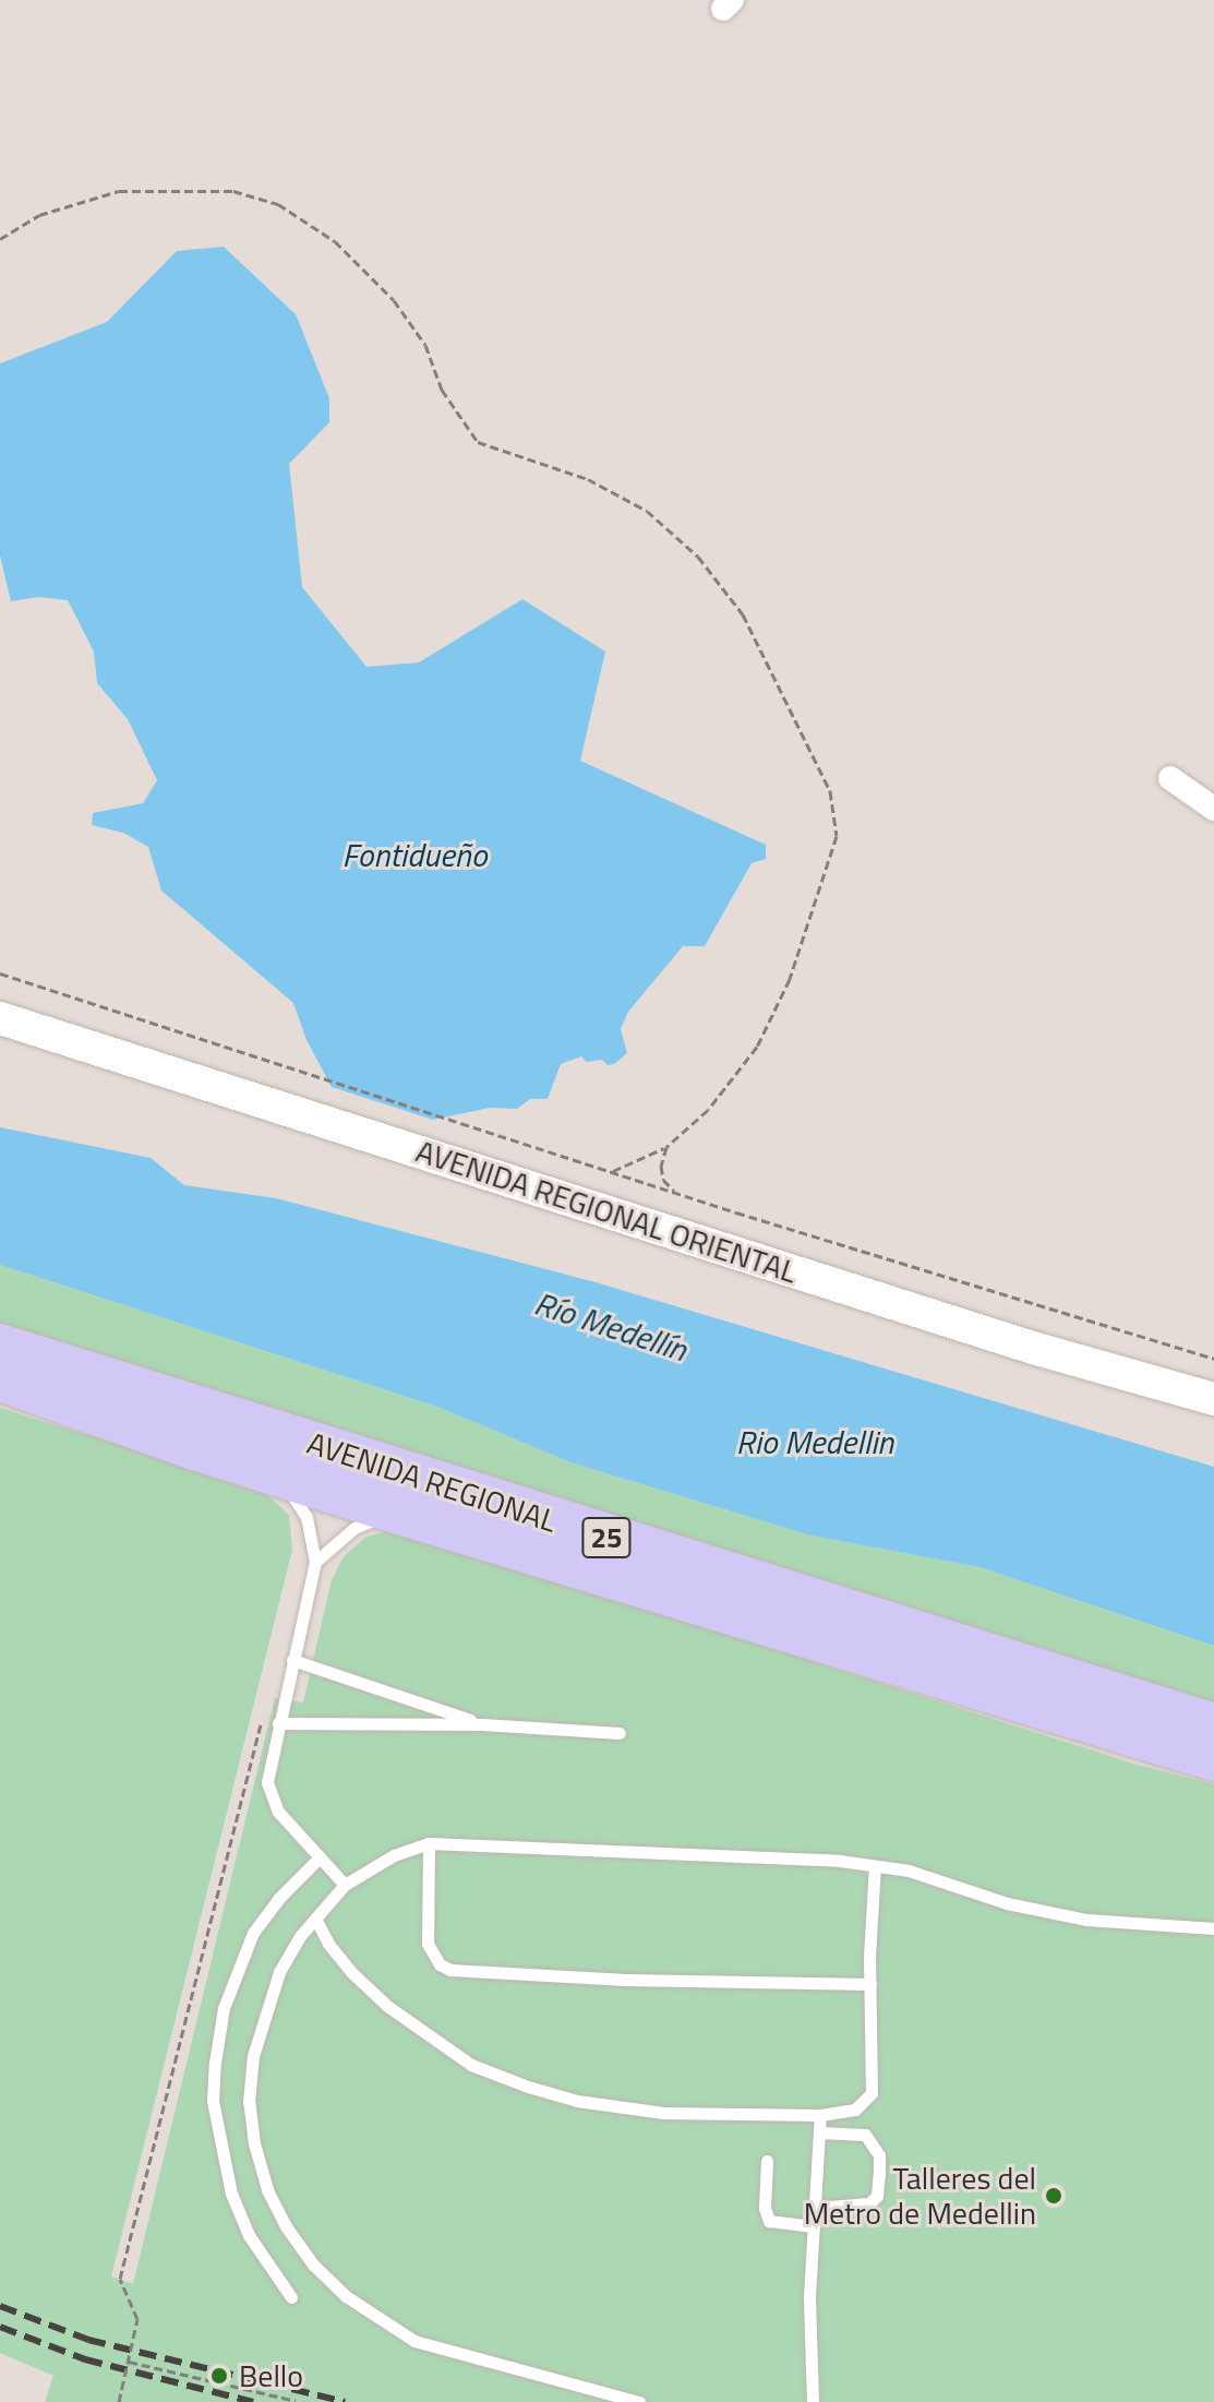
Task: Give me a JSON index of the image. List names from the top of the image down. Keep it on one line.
{"streets":{"highway":["AVENIDA REGIONAL","25"],"main road":["AVENIDA REGIONAL ORIENTAL"]},"water":["Fontidueño","Río Medellín","Rio Medellin"],"places":["Talleres del Metro de Medellin","Bello"]}
